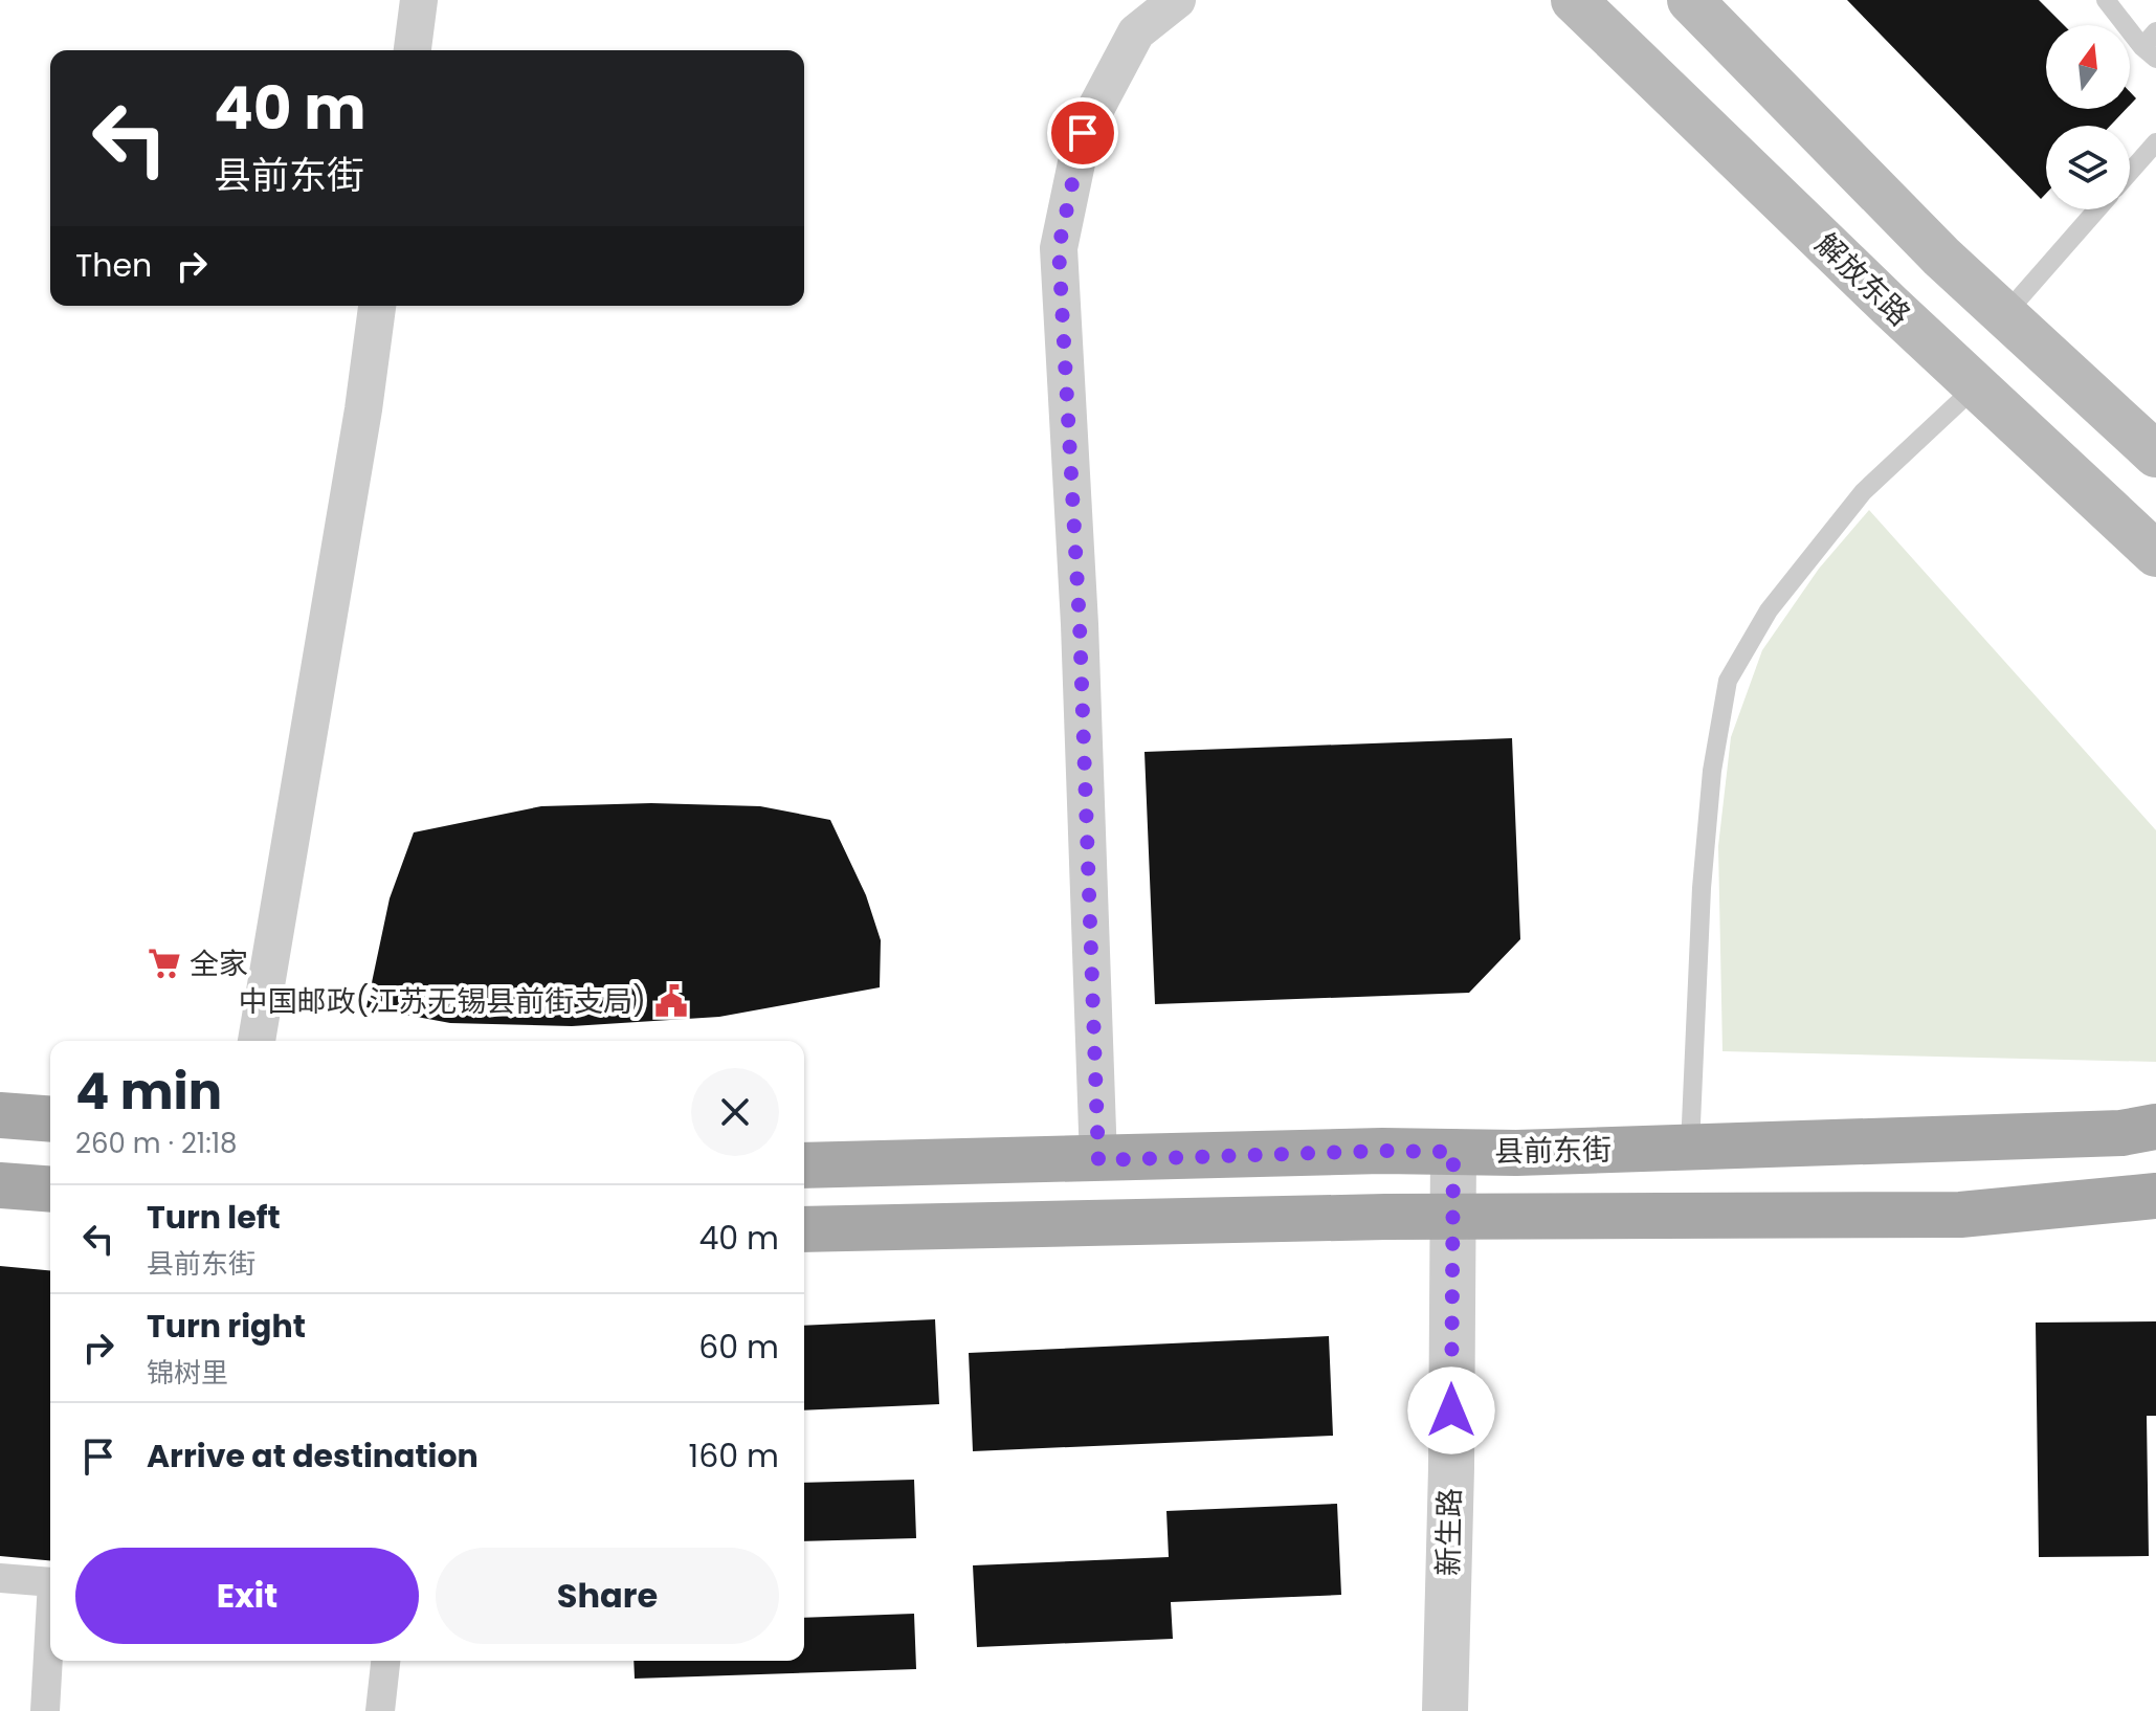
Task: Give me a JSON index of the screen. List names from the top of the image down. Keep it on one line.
{"streets":{"main road":["解放东路","县前东街"],"street":["新生路"]},"crossings":[["县前东街","新生路"]],"places":{"supermarket":["全家"],"public building":["中国邮政(江苏无锡县前街支局)"]},"north":"top","page":{"turn":["40 m","县前东街"],"then":"Then","heading":["4 min","260 m · 21:18"],"list":[{"name":"Turn left","note":"县前东街","value":"40 m"},{"name":"Turn right","note":"锦树里","value":"60 m"},{"name":"Arrive at destination","value":"160 m"}],"buttons":["Exit","Share"]}}
